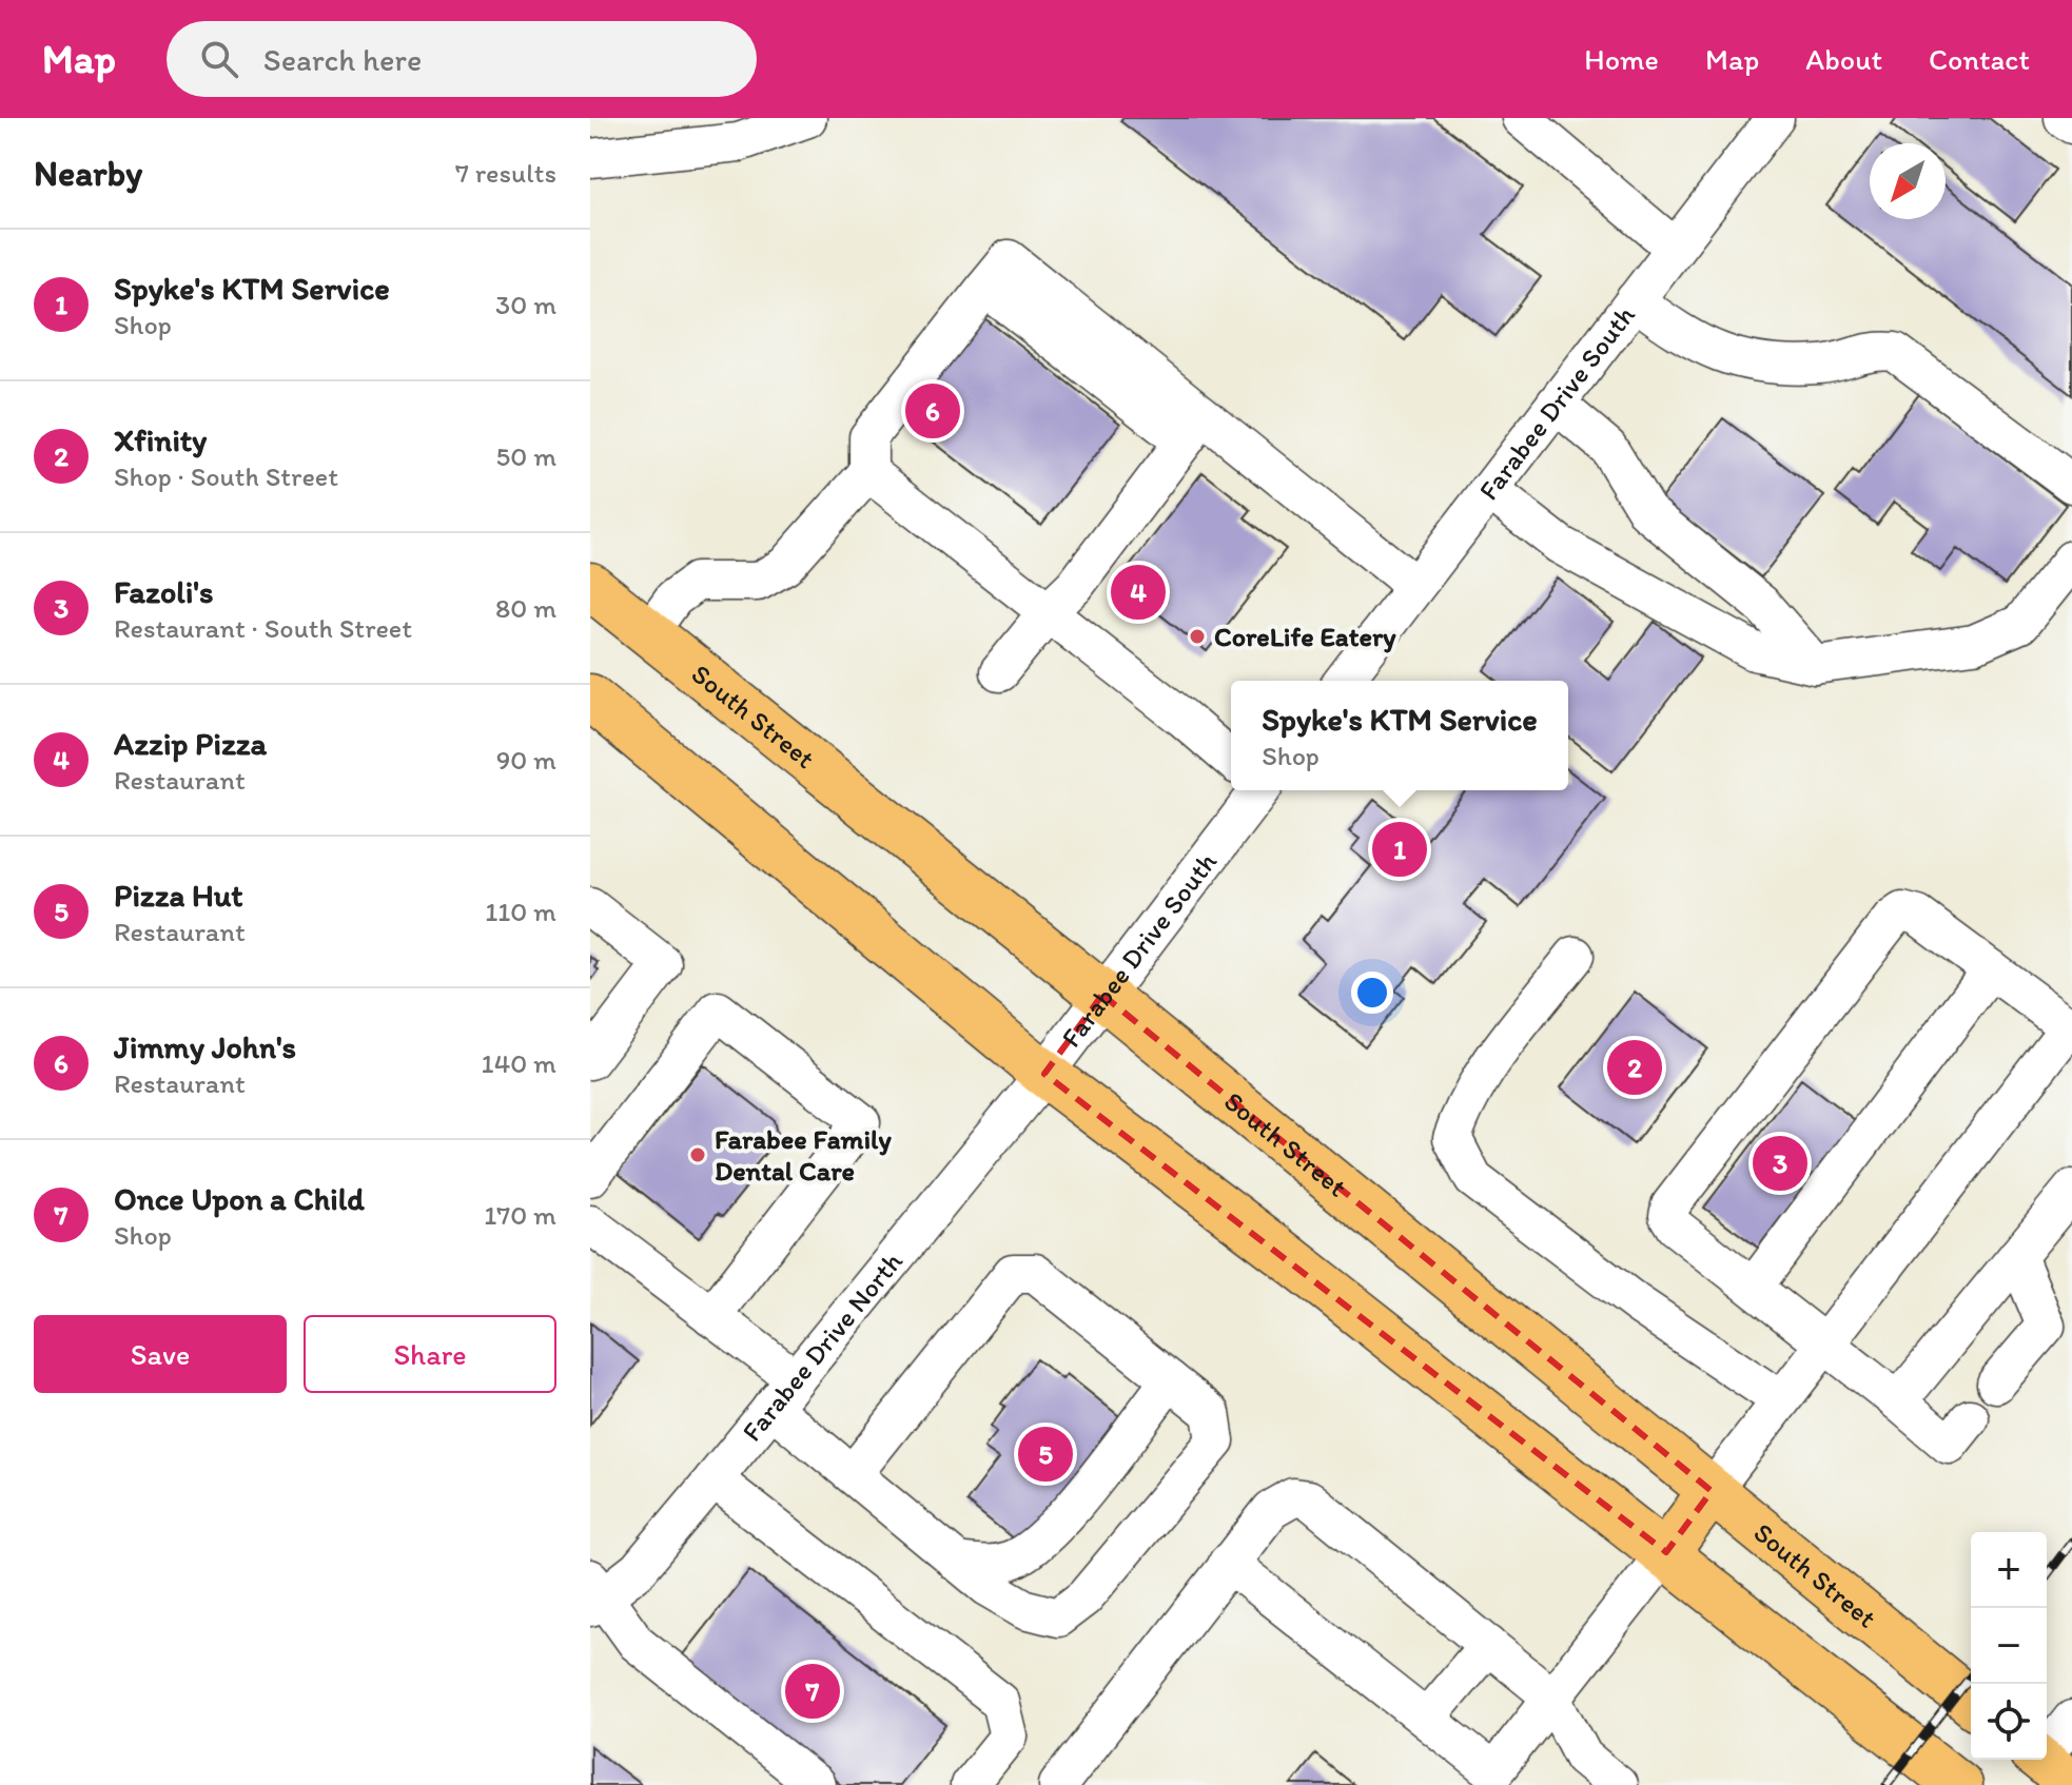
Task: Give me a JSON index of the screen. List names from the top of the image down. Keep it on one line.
{"streets":{"main road":["South Street"],"street":["Farabee Drive South","Farabee Drive North"]},"crossings":[["Farabee Drive South","South Street"],["Farabee Drive South","Farabee Drive North"]],"places":["CoreLife Eatery","Farabee Family Dental Care"],"north":"bottom left","page":{"header":"Map","search":"Search here","nav":["Home","Map","About","Contact"],"heading":["Nearby","7 results"],"list":[{"mark":"1","name":"Spyke's KTM Service","note":"Shop","value":"30 m"},{"mark":"2","name":"Xfinity","note":"Shop · South Street","value":"50 m"},{"mark":"3","name":"Fazoli's","note":"Restaurant · South Street","value":"80 m"},{"mark":"4","name":"Azzip Pizza","note":"Restaurant","value":"90 m"},{"mark":"5","name":"Pizza Hut","note":"Restaurant","value":"110 m"},{"mark":"6","name":"Jimmy John's","note":"Restaurant","value":"140 m"},{"mark":"7","name":"Once Upon a Child","note":"Shop","value":"170 m"}],"pins":["6","4","1","2","3","5","7"],"popup":["Spyke's KTM Service","Shop"],"buttons":["Save","Share"],"map_buttons":["+","−"]}}
